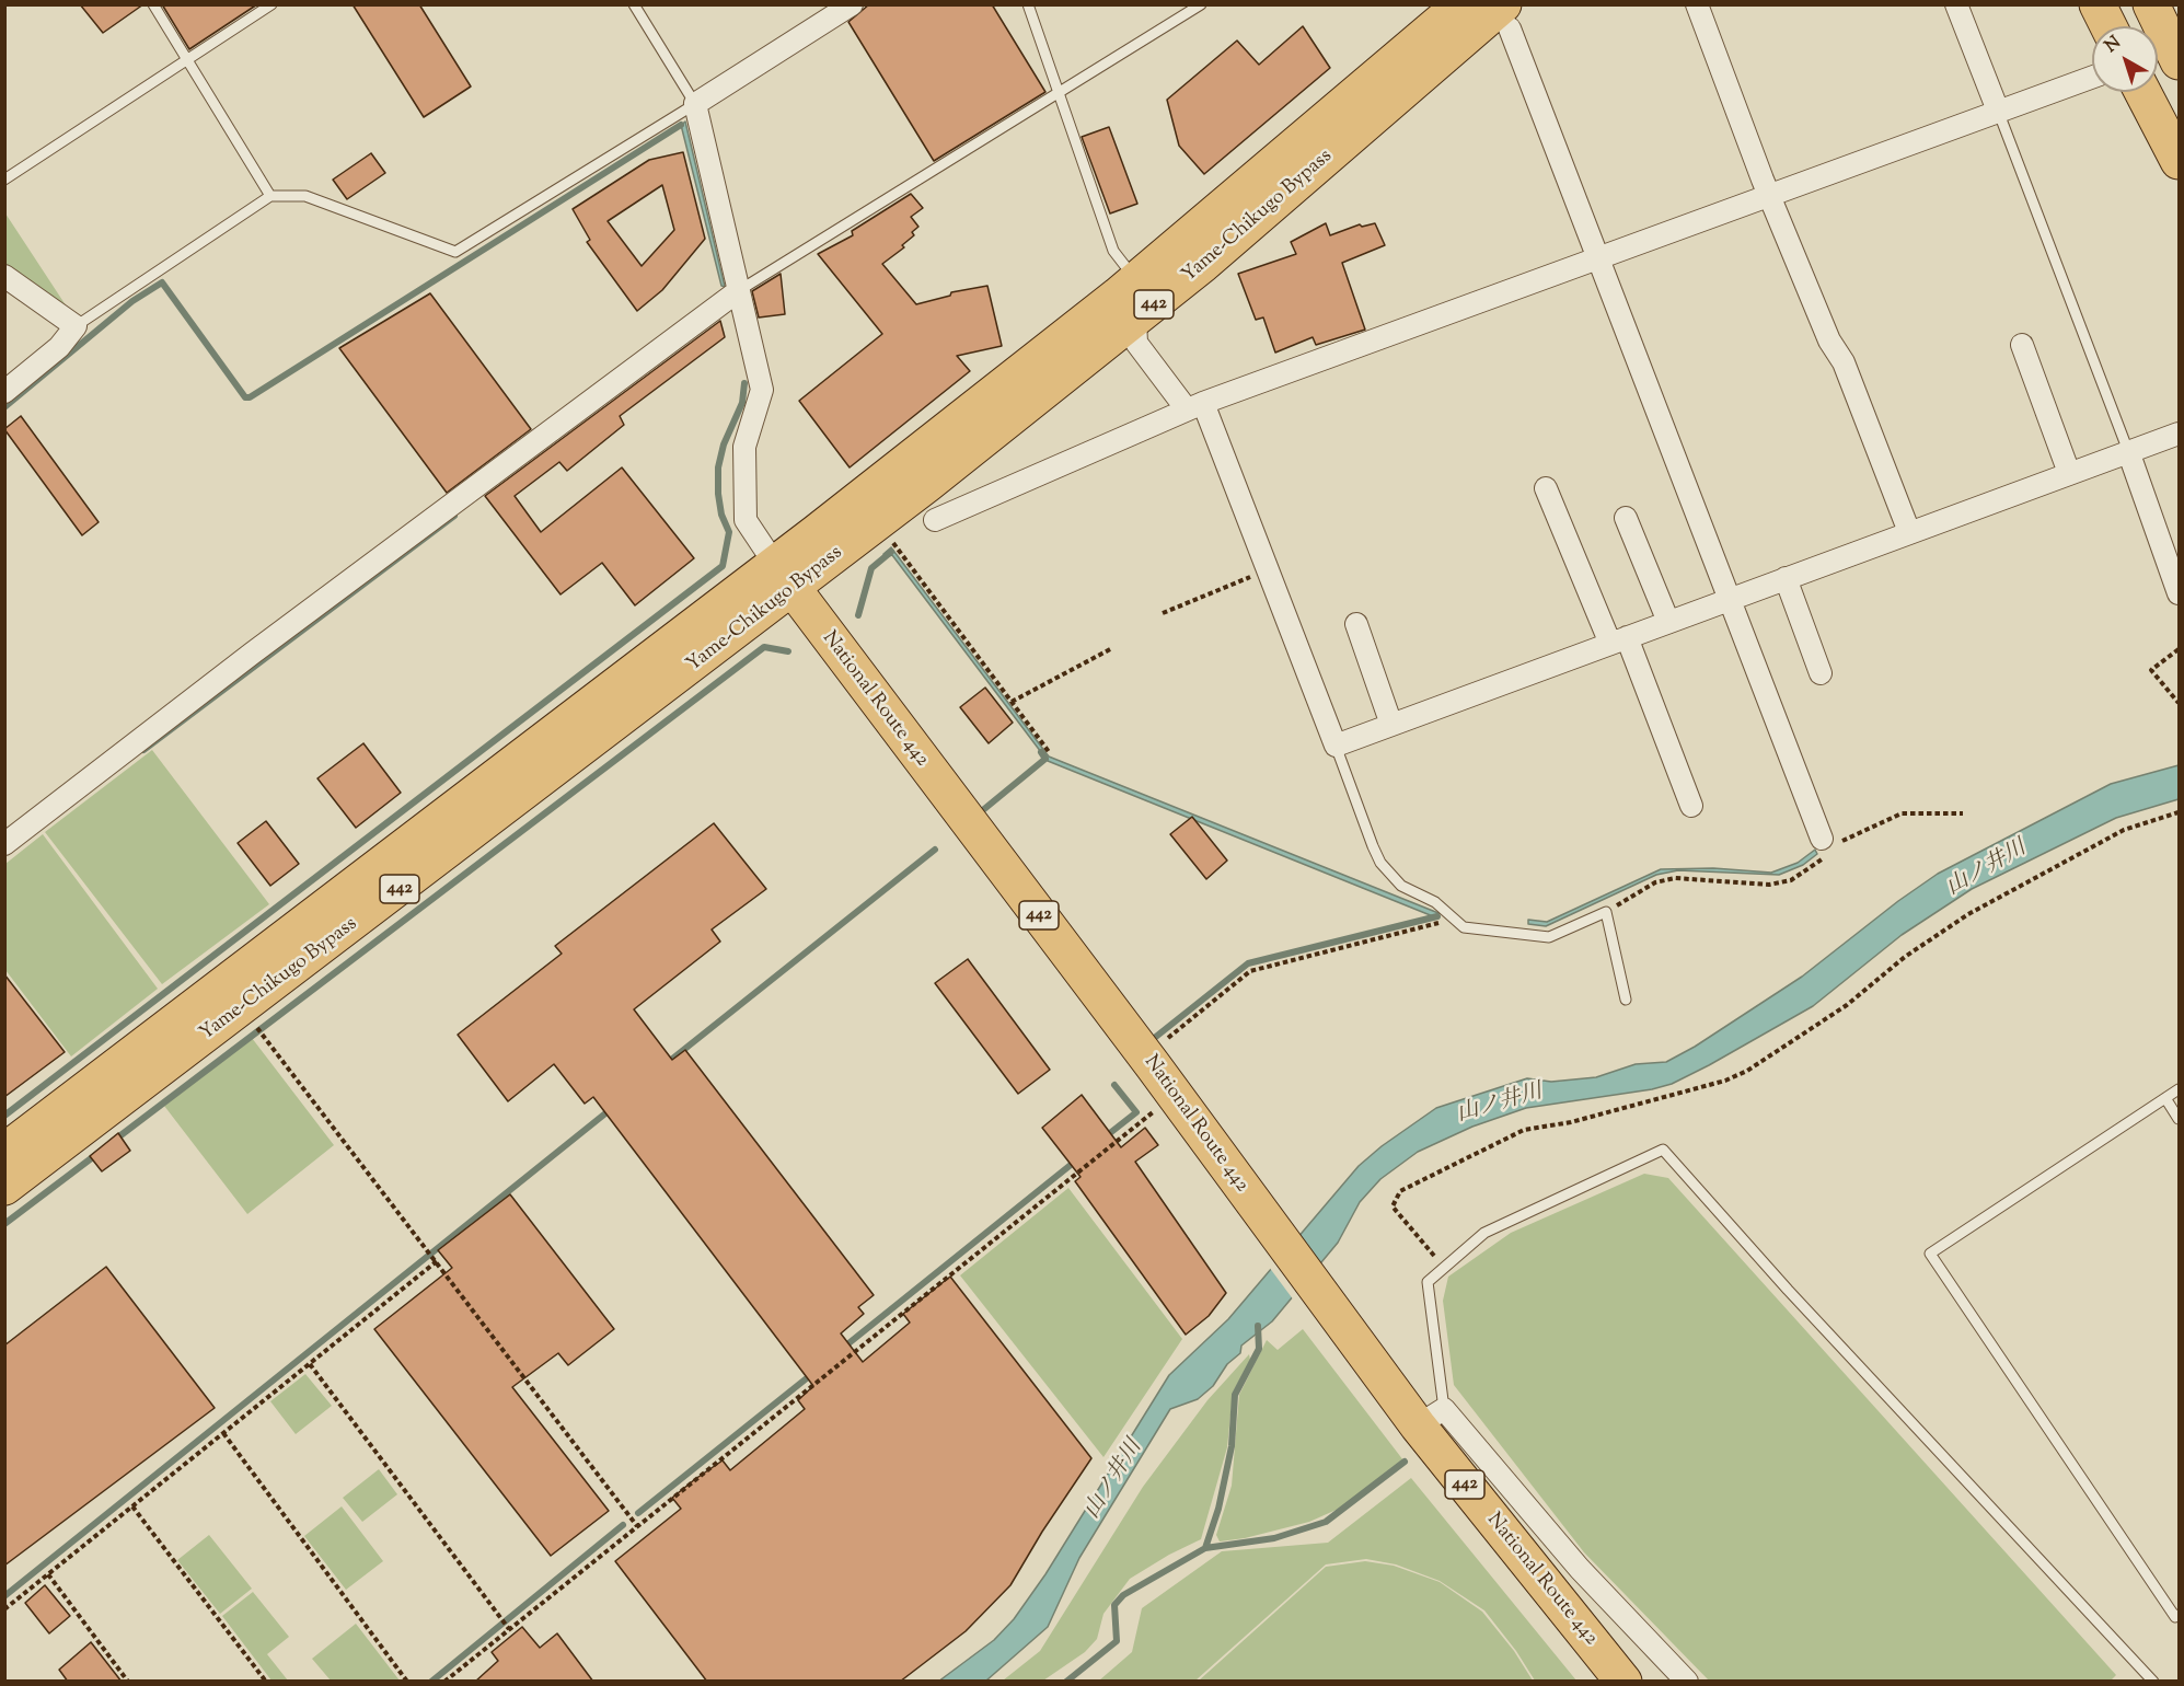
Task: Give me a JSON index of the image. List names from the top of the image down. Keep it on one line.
{"streets":{"highway":["Yame-Chikugo Bypass","442","National Route 442"]},"crossings":[["Yame-Chikugo Bypass","National Route 442"]],"water":["山ノ井川"],"north":"top left"}
